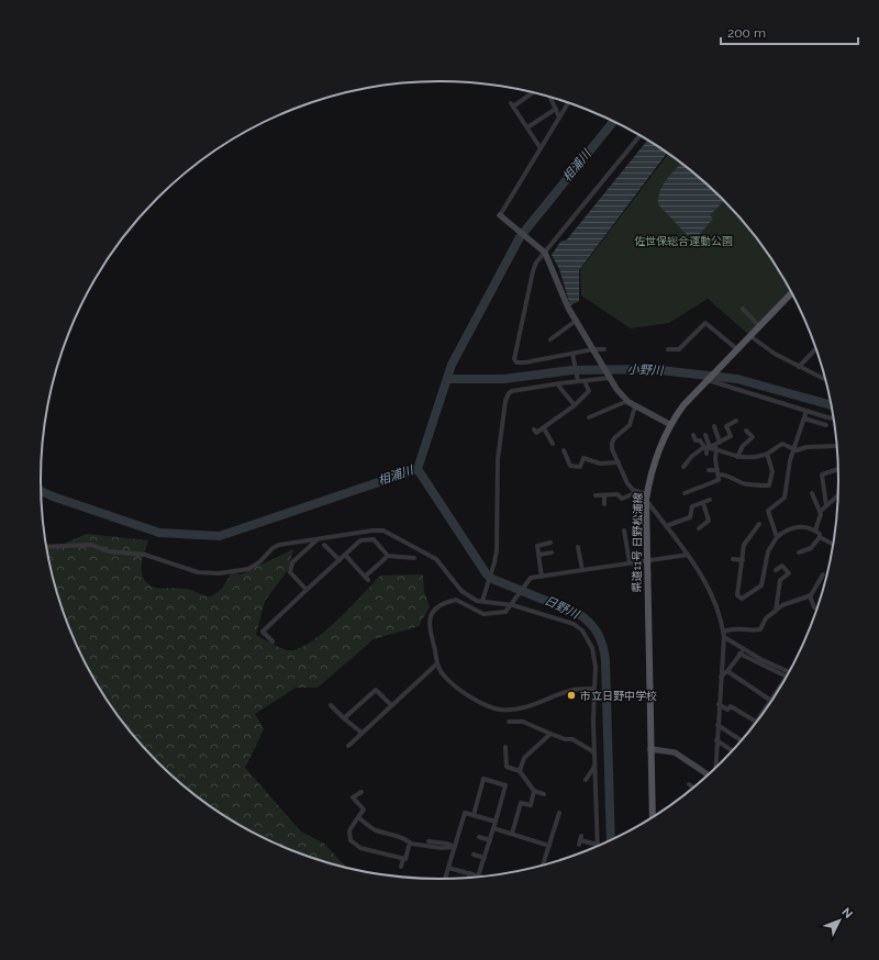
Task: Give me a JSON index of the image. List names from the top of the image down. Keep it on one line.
{"streets":{"main road":["県道11号 日野松浦線"]},"water":["相浦川","小野川","日野川"],"parks":["佐世保総合運動公園"],"places":["市立日野中学校"],"scale_bar":"200 m","north":"top right"}
